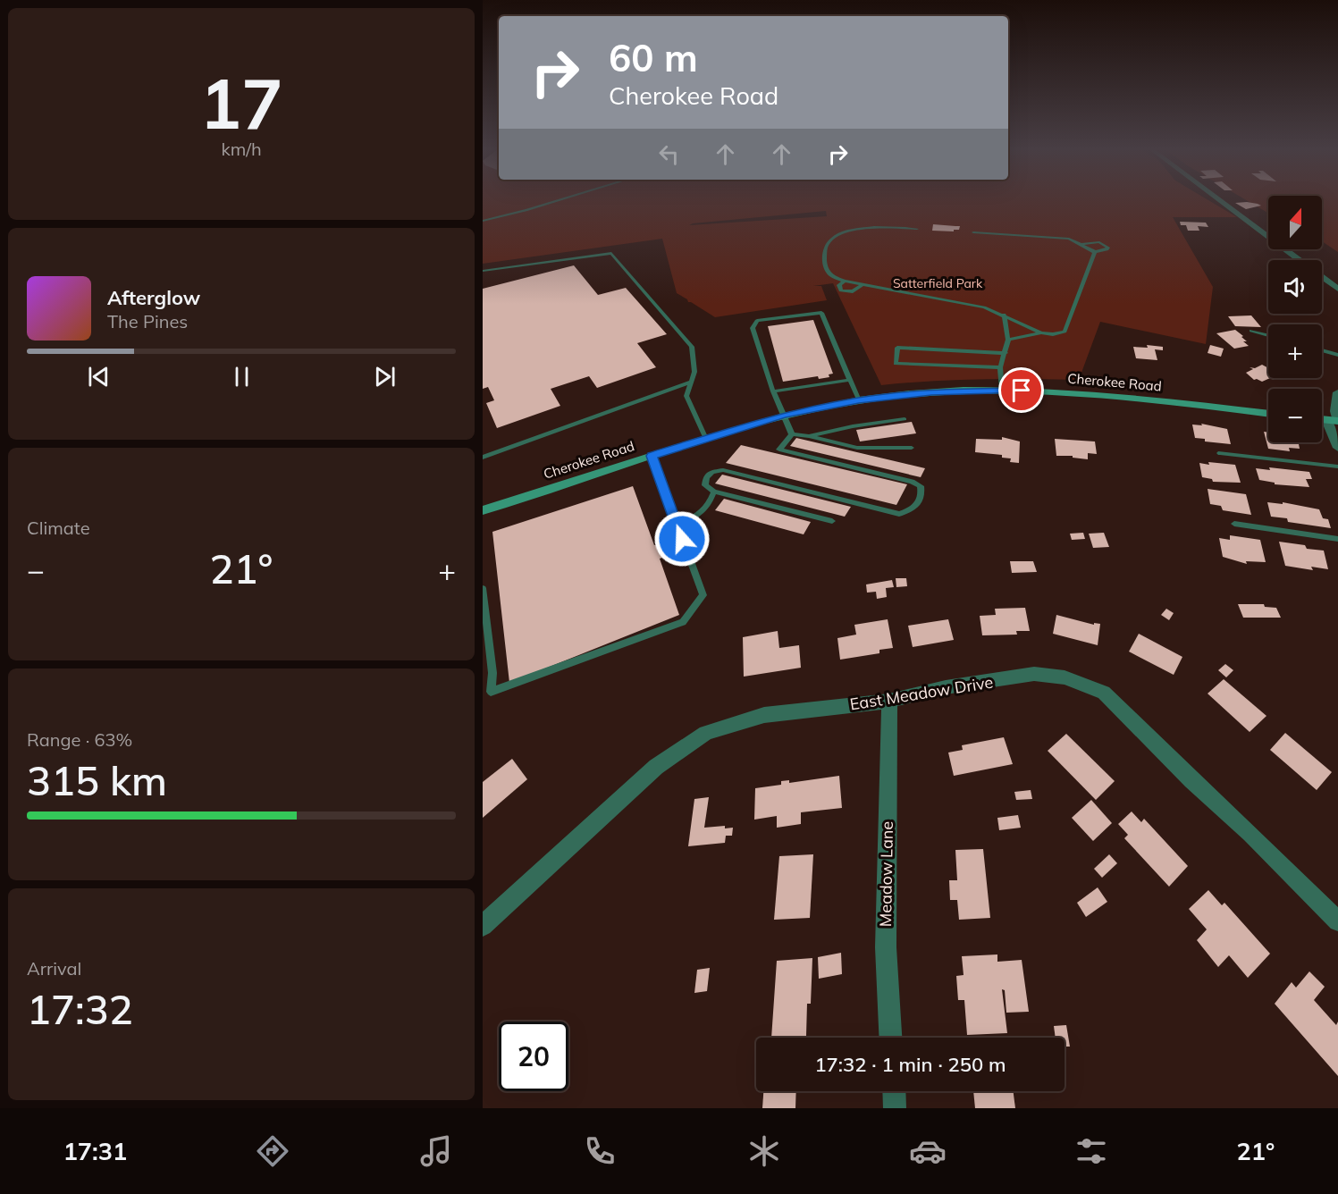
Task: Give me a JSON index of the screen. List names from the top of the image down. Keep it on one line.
{"streets":{"main road":["Cherokee Road"],"street":["East Meadow Drive","Meadow Lane"]},"crossings":[["East Meadow Drive","Meadow Lane"]],"parks":["Satterfield Park"],"north":"top","page":{"tile":[["17","km/h"],"Climate",["Range · 63%","315 km"],["Arrival","17:32"]],"turn":["60 m","Cherokee Road"],"map_buttons":["+","−"],"song":["Afterglow","The Pines"],"heat":["−","21°","+"],"limit":"20","trip":"17:32 · 1 min · 250 m","tabs":["17:31","21°"]}}
